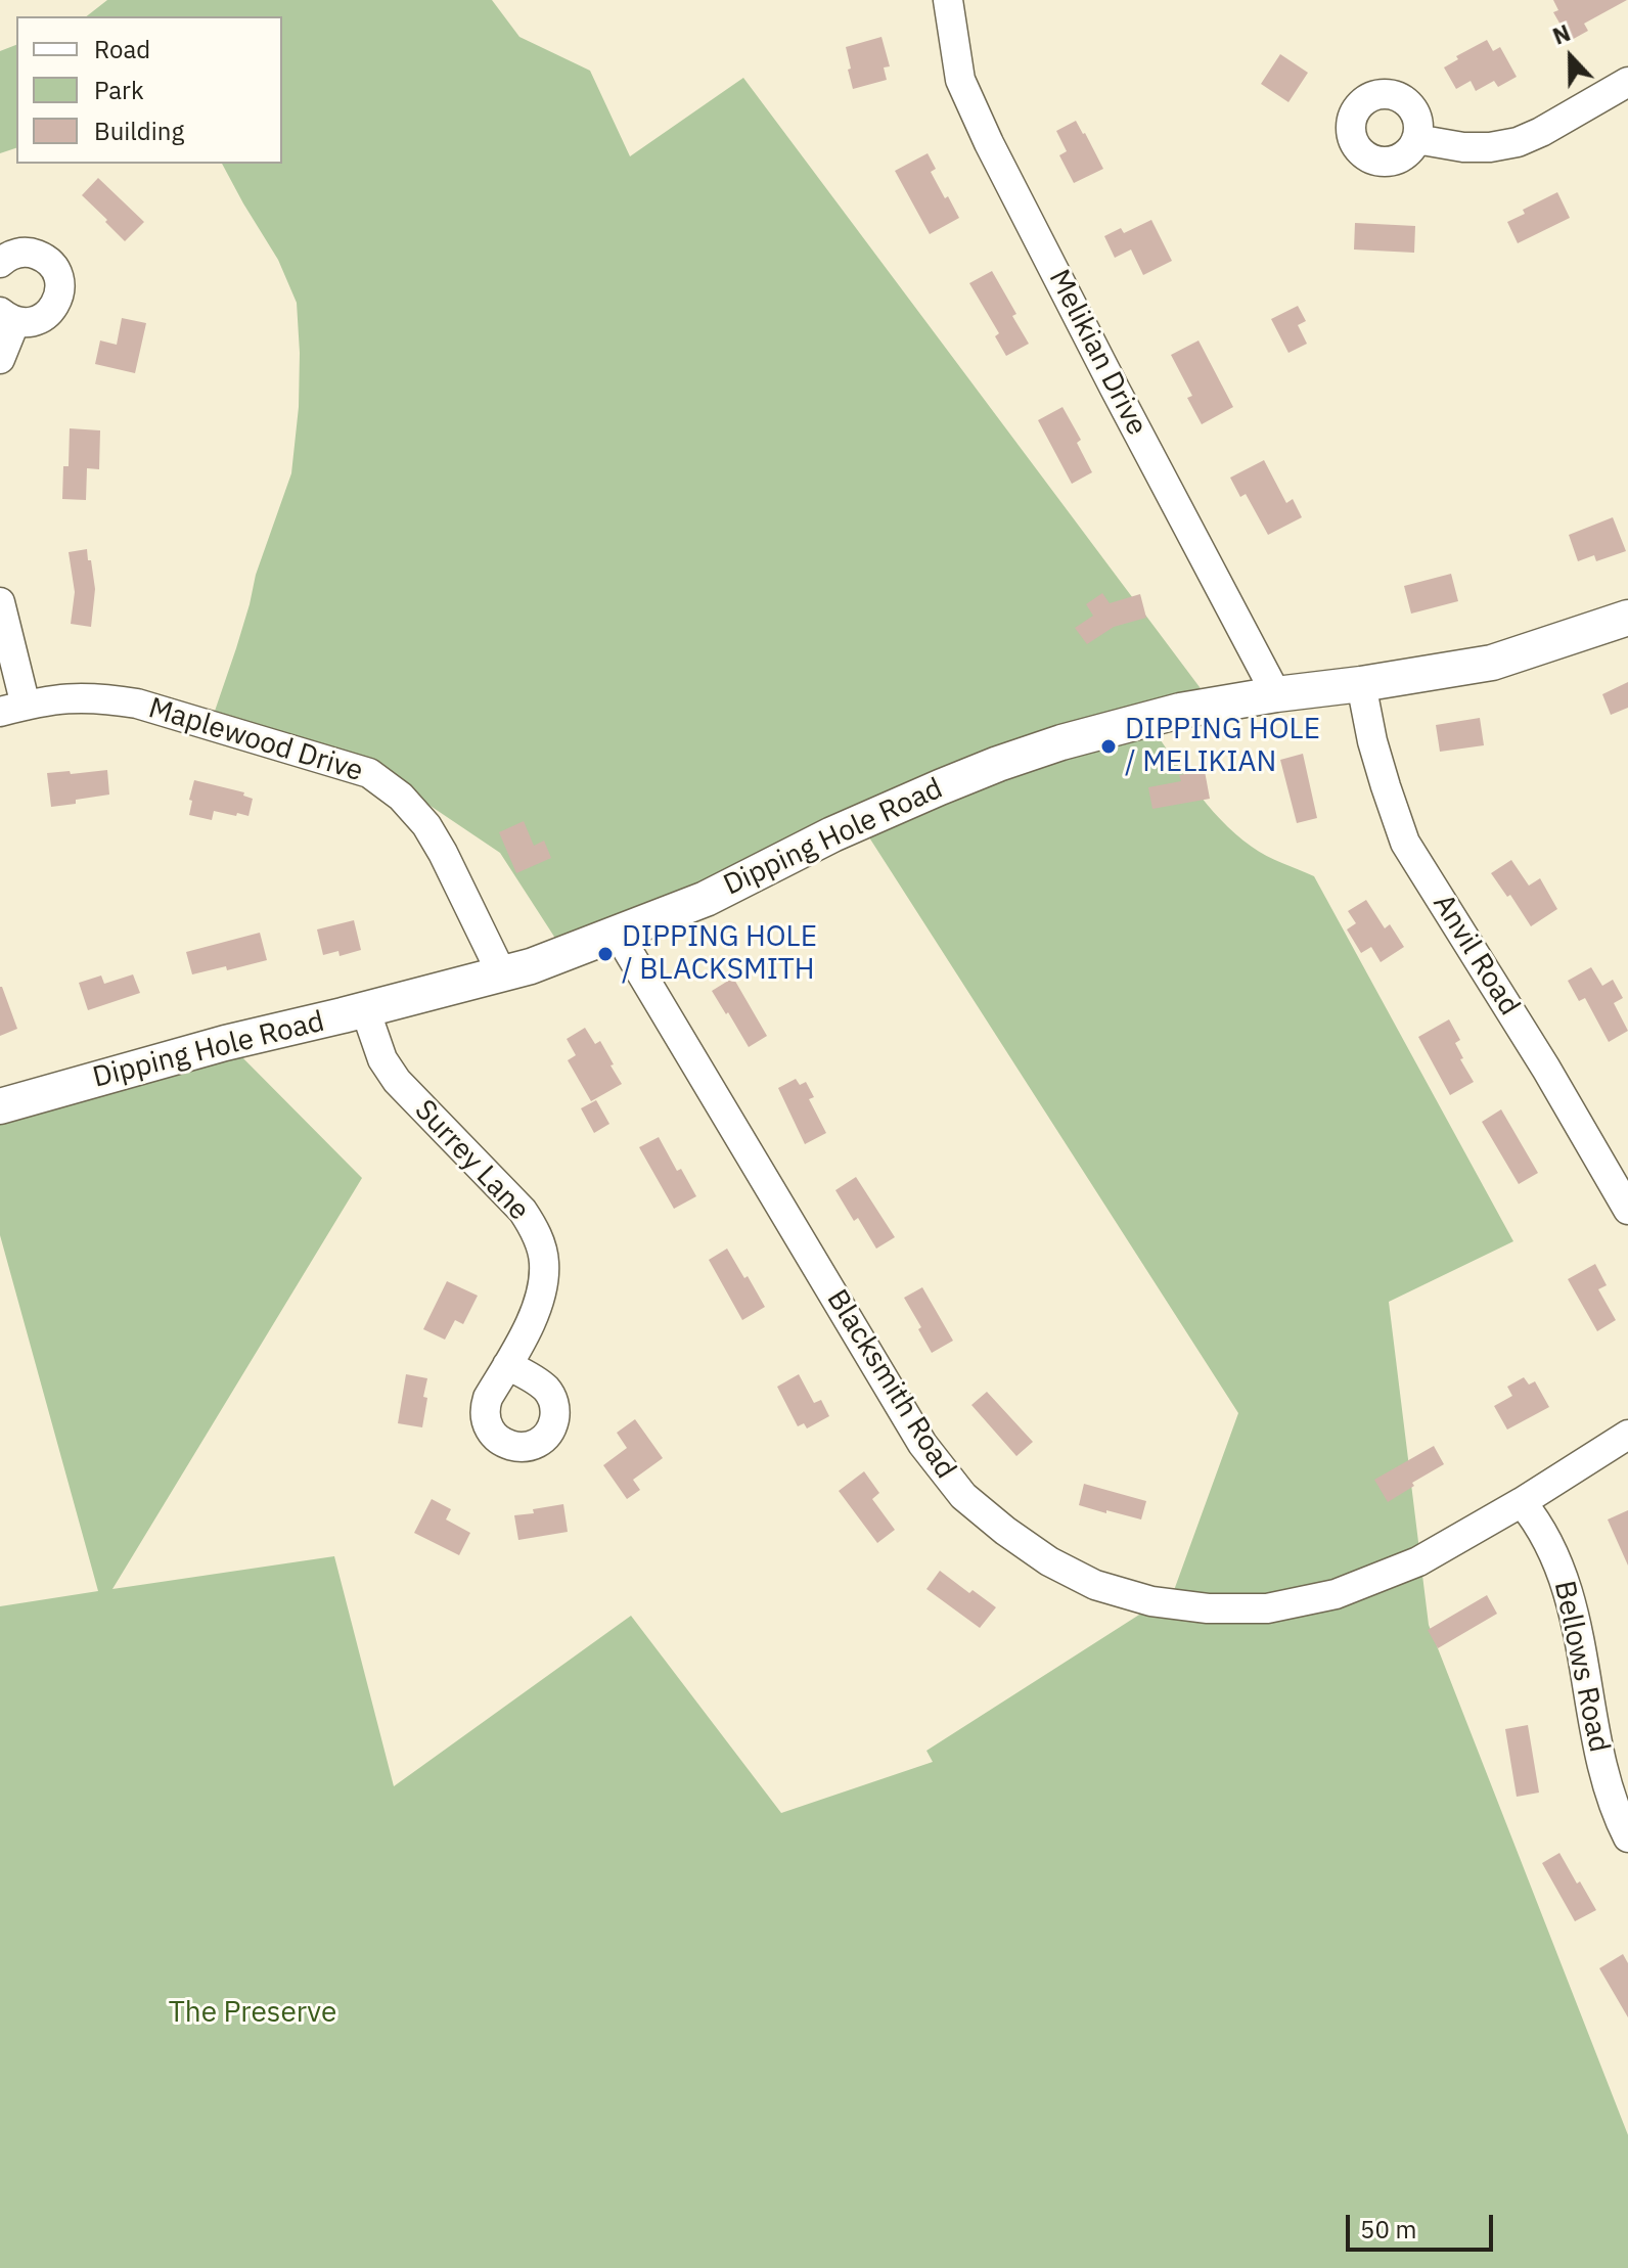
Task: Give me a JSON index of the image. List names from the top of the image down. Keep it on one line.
{"streets":{"main road":["Dipping Hole Road"],"street":["Melikian Drive","Maplewood Drive","Anvil Road","Surrey Lane","Blacksmith Road","Bellows Road"]},"crossings":[["Melikian Drive","Dipping Hole Road"],["Maplewood Drive","Dipping Hole Road"],["Dipping Hole Road","Anvil Road"],["Dipping Hole Road","Surrey Lane"],["Dipping Hole Road","Blacksmith Road"],["Blacksmith Road","Bellows Road"]],"parks":["The Preserve"],"places":["DIPPING HOLE / MELIKIAN","DIPPING HOLE / BLACKSMITH"],"legend":["Road","Park","Building"],"scale_bar":"50 m","north":"top"}
